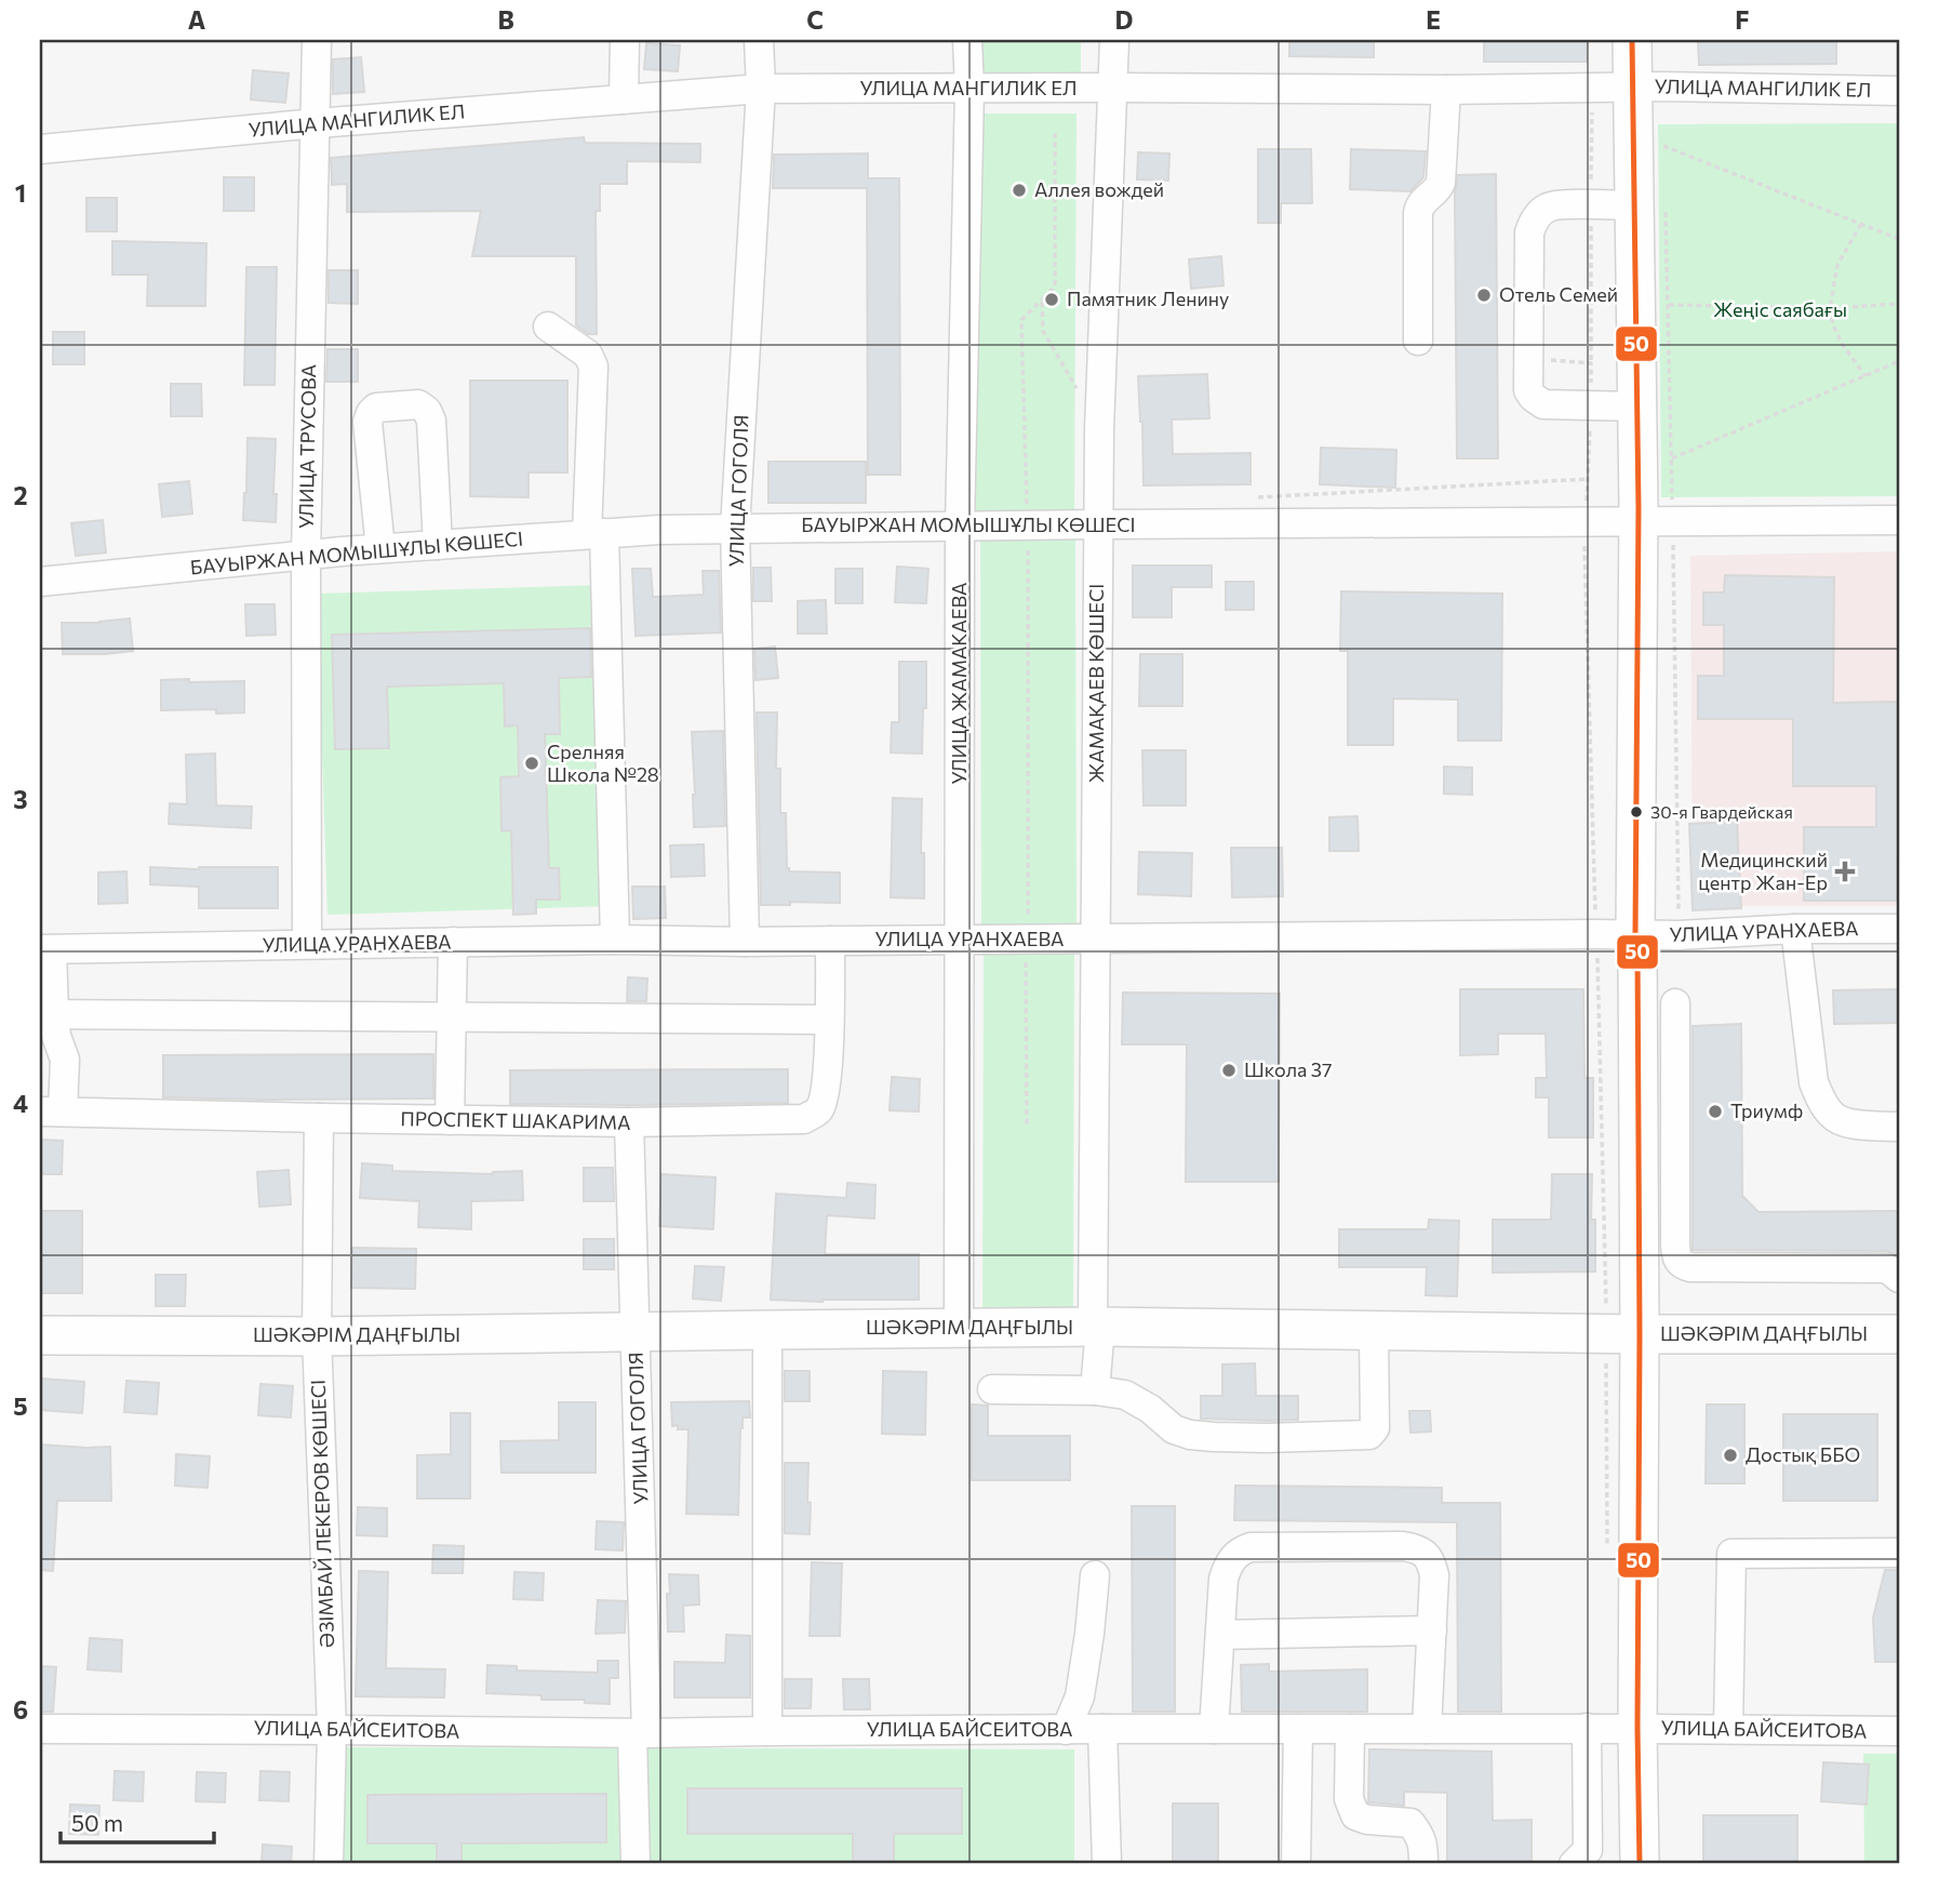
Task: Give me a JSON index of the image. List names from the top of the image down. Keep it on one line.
{"streets":{"main road":["ШӘКӘРІМ ДАҢҒЫЛЫ"],"street":["УЛИЦА МАНГИЛИК ЕЛ","УЛИЦА ТРУСОВА","УЛИЦА ГОГОЛЯ","БАУЫРЖАН МОМЫШҰЛЫ КӨШЕСІ","УЛИЦА ЖАМАКАЕВА","ЖАМАҚАЕВ КӨШЕСІ","УЛИЦА УРАНХАЕВА","ПРОСПЕКТ ШАКАРИМА","ӘЗІМБАЙ ЛЕКЕРОВ КӨШЕСІ","УЛИЦА БАЙСЕИТОВА"]},"crossings":[["УЛИЦА МАНГИЛИК ЕЛ","УЛИЦА ТРУСОВА"],["УЛИЦА МАНГИЛИК ЕЛ","УЛИЦА ГОГОЛЯ"],["УЛИЦА МАНГИЛИК ЕЛ","УЛИЦА ЖАМАКАЕВА"],["УЛИЦА МАНГИЛИК ЕЛ","ЖАМАҚАЕВ КӨШЕСІ"],["УЛИЦА ТРУСОВА","БАУЫРЖАН МОМЫШҰЛЫ КӨШЕСІ"],["УЛИЦА ТРУСОВА","УЛИЦА УРАНХАЕВА"],["УЛИЦА ГОГОЛЯ","БАУЫРЖАН МОМЫШҰЛЫ КӨШЕСІ"],["УЛИЦА ГОГОЛЯ","УЛИЦА УРАНХАЕВА"],["УЛИЦА ГОГОЛЯ","ПРОСПЕКТ ШАКАРИМА"],["УЛИЦА ГОГОЛЯ","ШӘКӘРІМ ДАҢҒЫЛЫ"],["УЛИЦА ГОГОЛЯ","УЛИЦА БАЙСЕИТОВА"],["БАУЫРЖАН МОМЫШҰЛЫ КӨШЕСІ","УЛИЦА ЖАМАКАЕВА"],["БАУЫРЖАН МОМЫШҰЛЫ КӨШЕСІ","ЖАМАҚАЕВ КӨШЕСІ"],["УЛИЦА ЖАМАКАЕВА","УЛИЦА УРАНХАЕВА"],["УЛИЦА ЖАМАКАЕВА","ШӘКӘРІМ ДАҢҒЫЛЫ"],["ЖАМАҚАЕВ КӨШЕСІ","УЛИЦА УРАНХАЕВА"],["ЖАМАҚАЕВ КӨШЕСІ","ШӘКӘРІМ ДАҢҒЫЛЫ"],["УЛИЦА УРАНХАЕВА","ПРОСПЕКТ ШАКАРИМА"],["ПРОСПЕКТ ШАКАРИМА","ӘЗІМБАЙ ЛЕКЕРОВ КӨШЕСІ"],["ШӘКӘРІМ ДАҢҒЫЛЫ","ӘЗІМБАЙ ЛЕКЕРОВ КӨШЕСІ"],["ӘЗІМБАЙ ЛЕКЕРОВ КӨШЕСІ","УЛИЦА БАЙСЕИТОВА"]],"parks":["Жеңіс саябағы"],"places":{"other":["Аллея вождей","Отель Семей","Памятник Ленину","Срелняя Школа №28","30-я Гвардейская","Школа 37","Триумф","Достық ББО"],"health":["Медицинский центр Жан-Ер"]},"lines":["transit line 50"],"scale_bar":"50 m","grid":{"columns":["A","B","C","D","E","F"],"rows":["1","2","3","4","5","6"]}}
